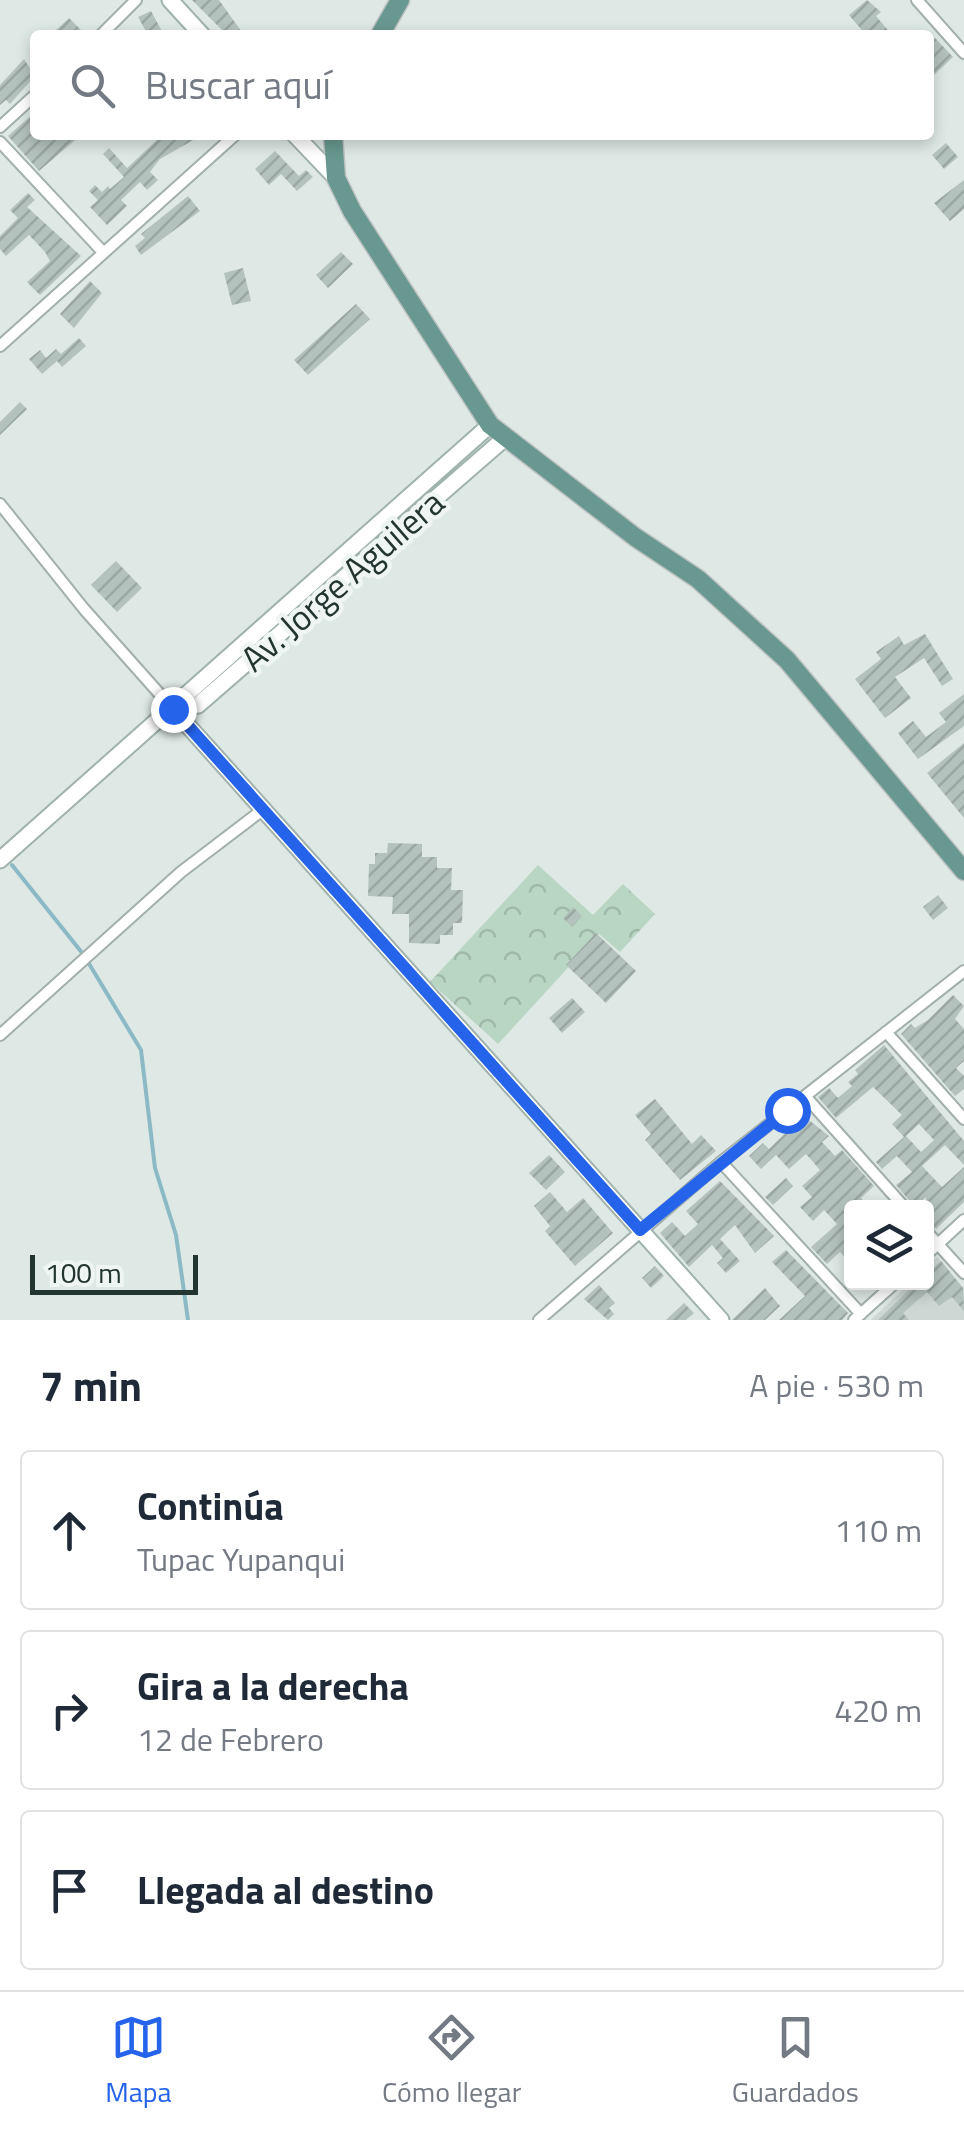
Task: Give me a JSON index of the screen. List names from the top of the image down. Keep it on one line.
{"streets":{"street":["Av. Jorge Aguilera"]},"scale_bar":"100 m","page":{"search":"Buscar aquí","scale":"100 m","heading":["7 min","A pie · 530 m"],"list":[["Continúa","Tupac Yupanqui","110 m"],["Gira a la derecha","12 de Febrero","420 m"],"Llegada al destino"],"nav":["Mapa","Cómo llegar","Guardados"]}}
